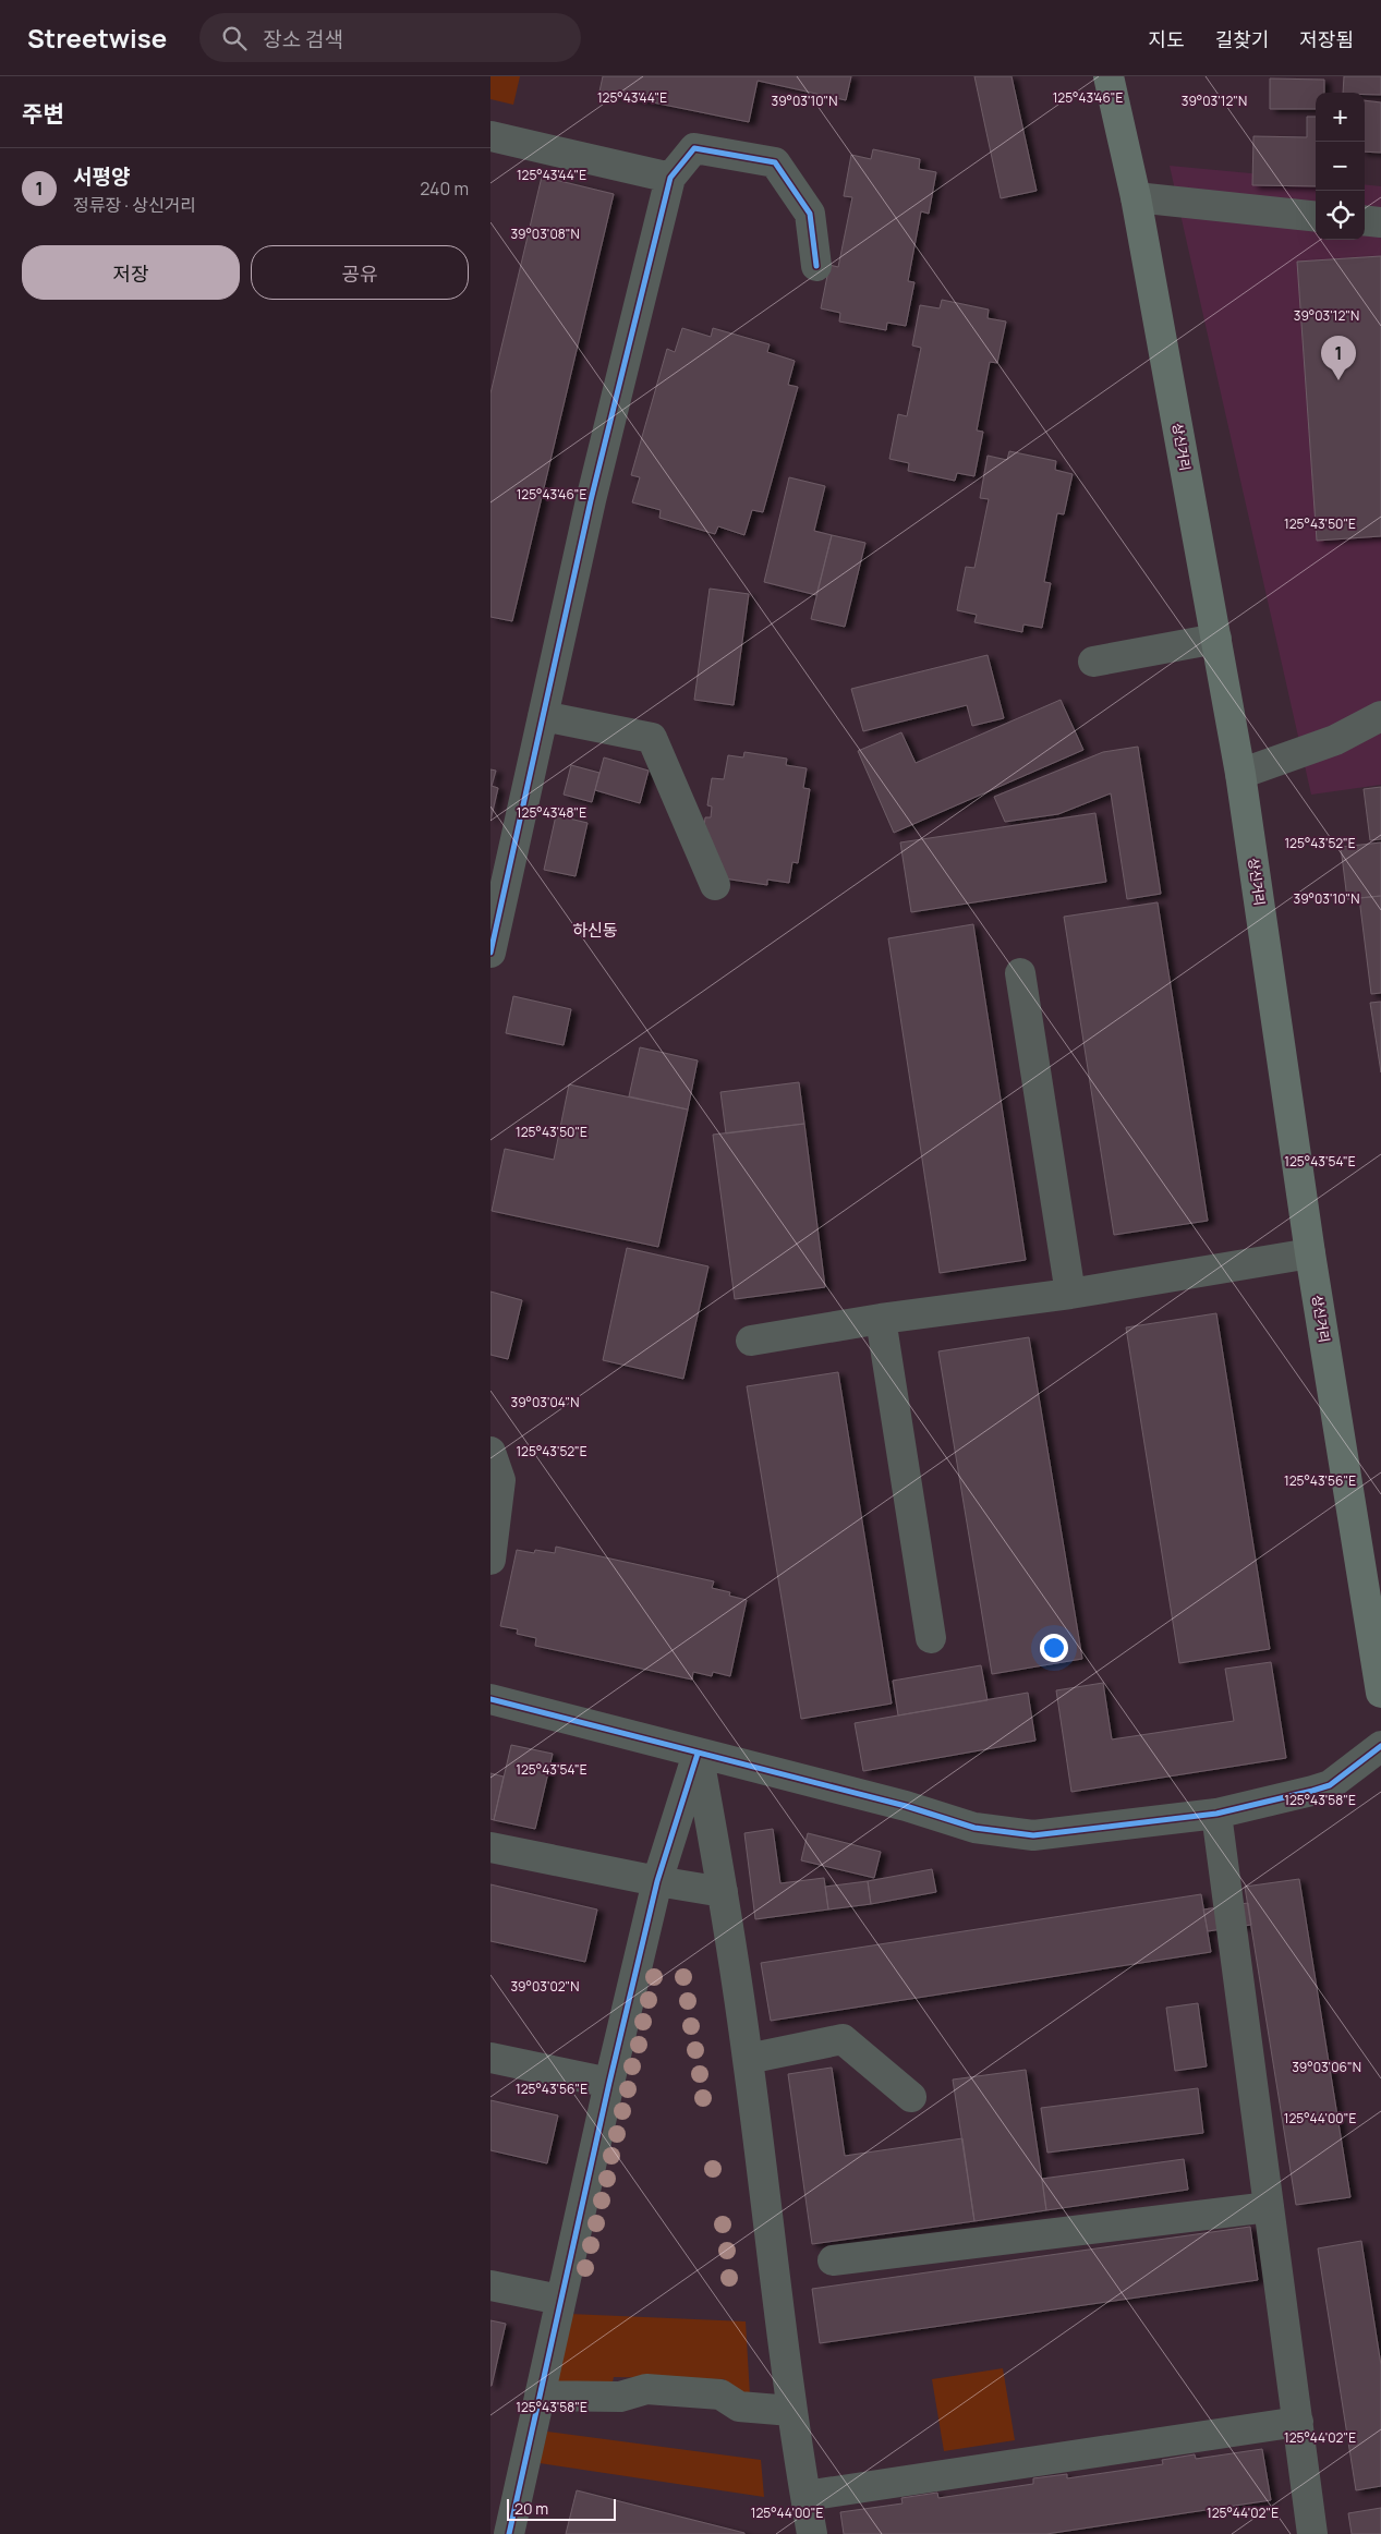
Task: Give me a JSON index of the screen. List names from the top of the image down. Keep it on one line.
{"streets":{"main road":["상신거리"]},"districts":["하신동"],"scale_bar":"20 m","page":{"header":"Streetwise","search":"장소 검색","nav":["지도","길찾기","저장됨"],"heading":"주변","map_buttons":["+","−"],"list":[{"mark":"1","name":"서평양","note":"정류장 · 상신거리","value":"240 m"}],"buttons":["저장","공유"],"pins":"1","scale":"20 m"},"coordinates":["125°43'44\"E","125°43'46\"E","39°03'10\"N","39°03'12\"N","39°03'08\"N","125°43'50\"E","125°43'48\"E","125°43'52\"E","125°43'54\"E","39°03'04\"N","125°43'56\"E","125°43'58\"E","39°03'02\"N","39°03'06\"N","125°44'00\"E","125°44'02\"E"]}
